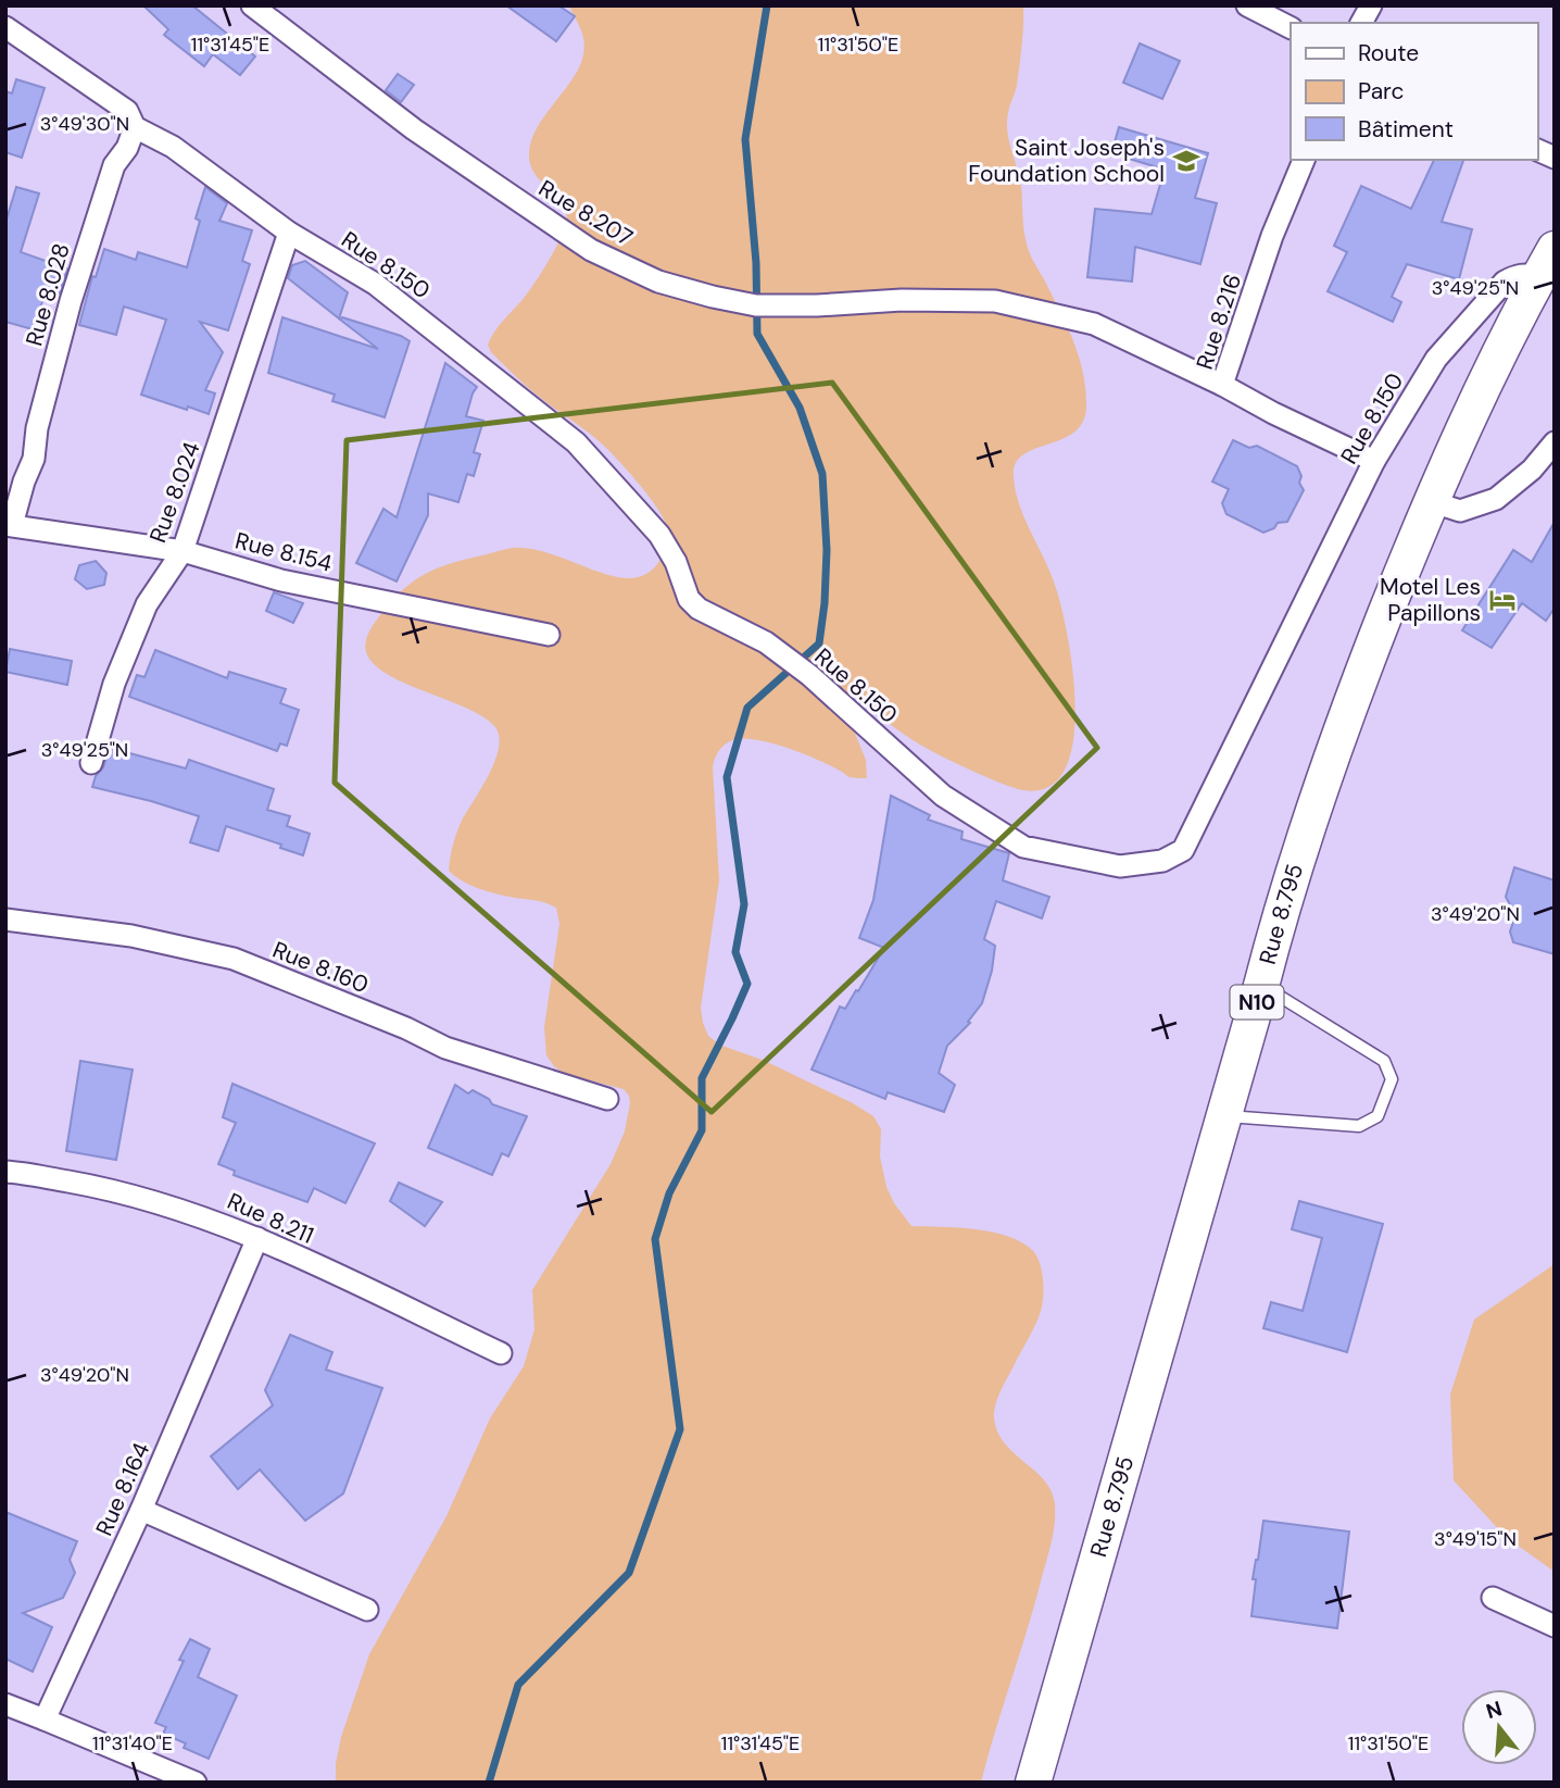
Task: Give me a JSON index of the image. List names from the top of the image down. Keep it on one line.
{"streets":{"highway":["Rue 8.795","N10"],"street":["Rue 8.207","Rue 8.150","Rue 8.028","Rue 8.216","Rue 8.024","Rue 8.154","Rue 8.160","Rue 8.211","Rue 8.164"]},"crossings":[["Rue 8.207","Rue 8.216"],["Rue 8.150","Rue 8.028"],["Rue 8.150","Rue 8.216"],["Rue 8.150","Rue 8.024"],["Rue 8.150","Rue 8.795"],["Rue 8.028","Rue 8.154"],["Rue 8.024","Rue 8.154"],["Rue 8.211","Rue 8.164"]],"places":{"school or university":["Saint Joseph's Foundation School"],"hotel":["Motel Les Papillons"]},"legend":["Route","Parc","Bâtiment"],"north":"top","coordinates":["11°31'45\"E","11°31'50\"E","3°49'30\"N","3°49'25\"N","3°49'20\"N","3°49'15\"N","11°31'40\"E"]}
